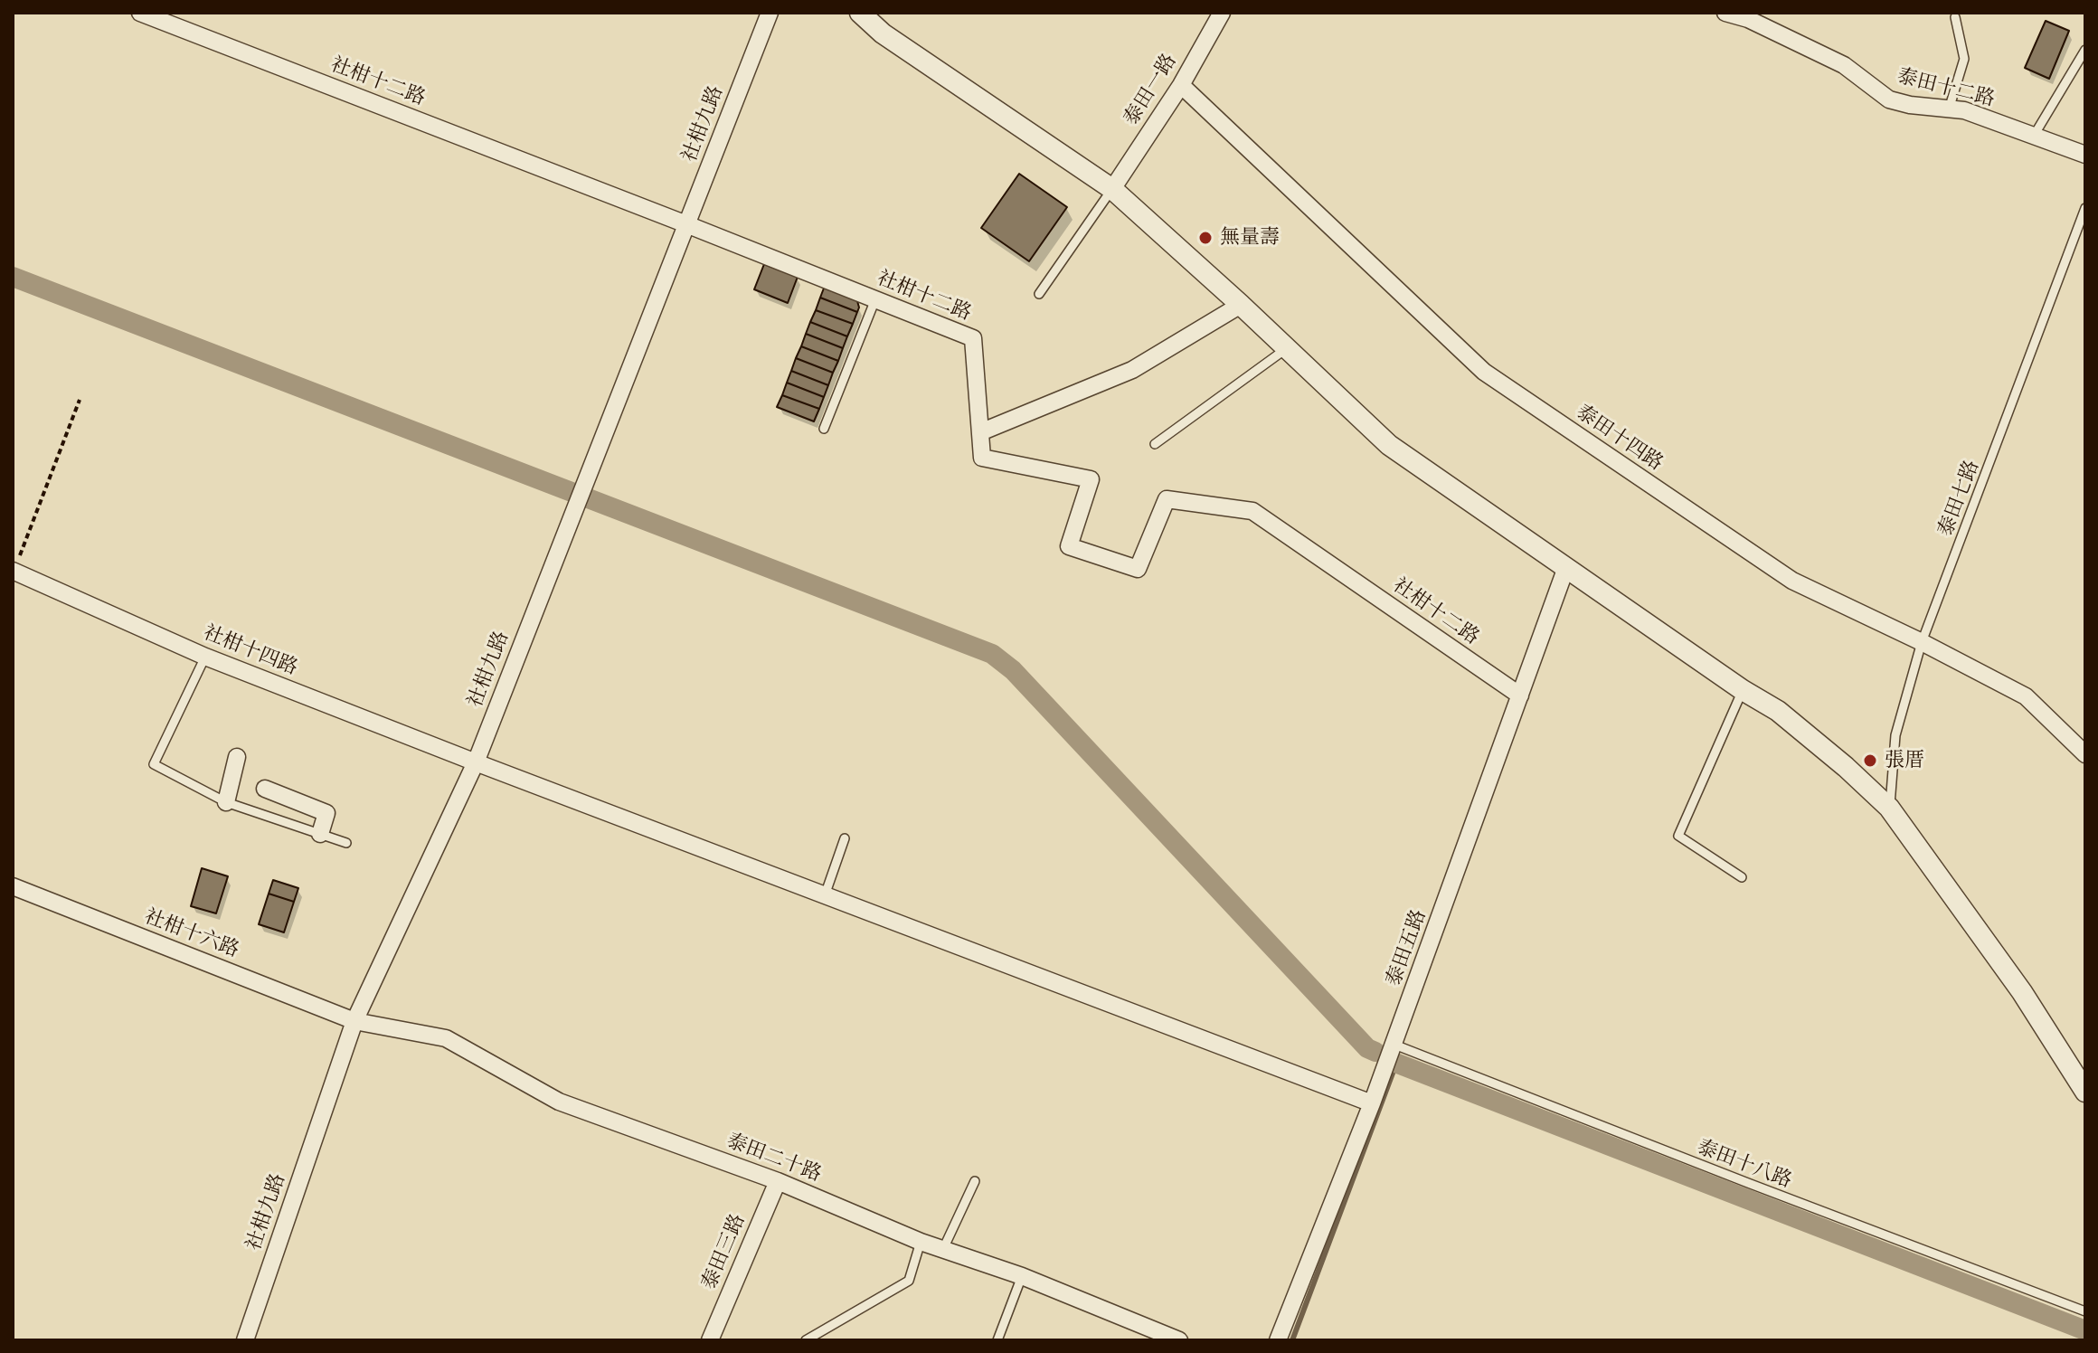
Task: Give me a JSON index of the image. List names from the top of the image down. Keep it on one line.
{"streets":{"street":["社柑十二路","泰田十二路","泰田一路","社柑九路","泰田十四路","社柑十四路","社柑十六路","泰田五路","泰田二十路","泰田三路"],"lane":["泰田七路","泰田十八路"]},"crossings":[["社柑十二路","社柑九路"],["社柑十二路","泰田五路"],["泰田一路","泰田十四路"],["社柑九路","社柑十四路"],["社柑九路","社柑十六路"],["社柑九路","泰田二十路"],["泰田十四路","泰田七路"],["社柑十四路","泰田五路"],["社柑十六路","泰田二十路"],["泰田五路","泰田十八路"],["泰田二十路","泰田三路"]],"places":["無量壽","張厝"]}
